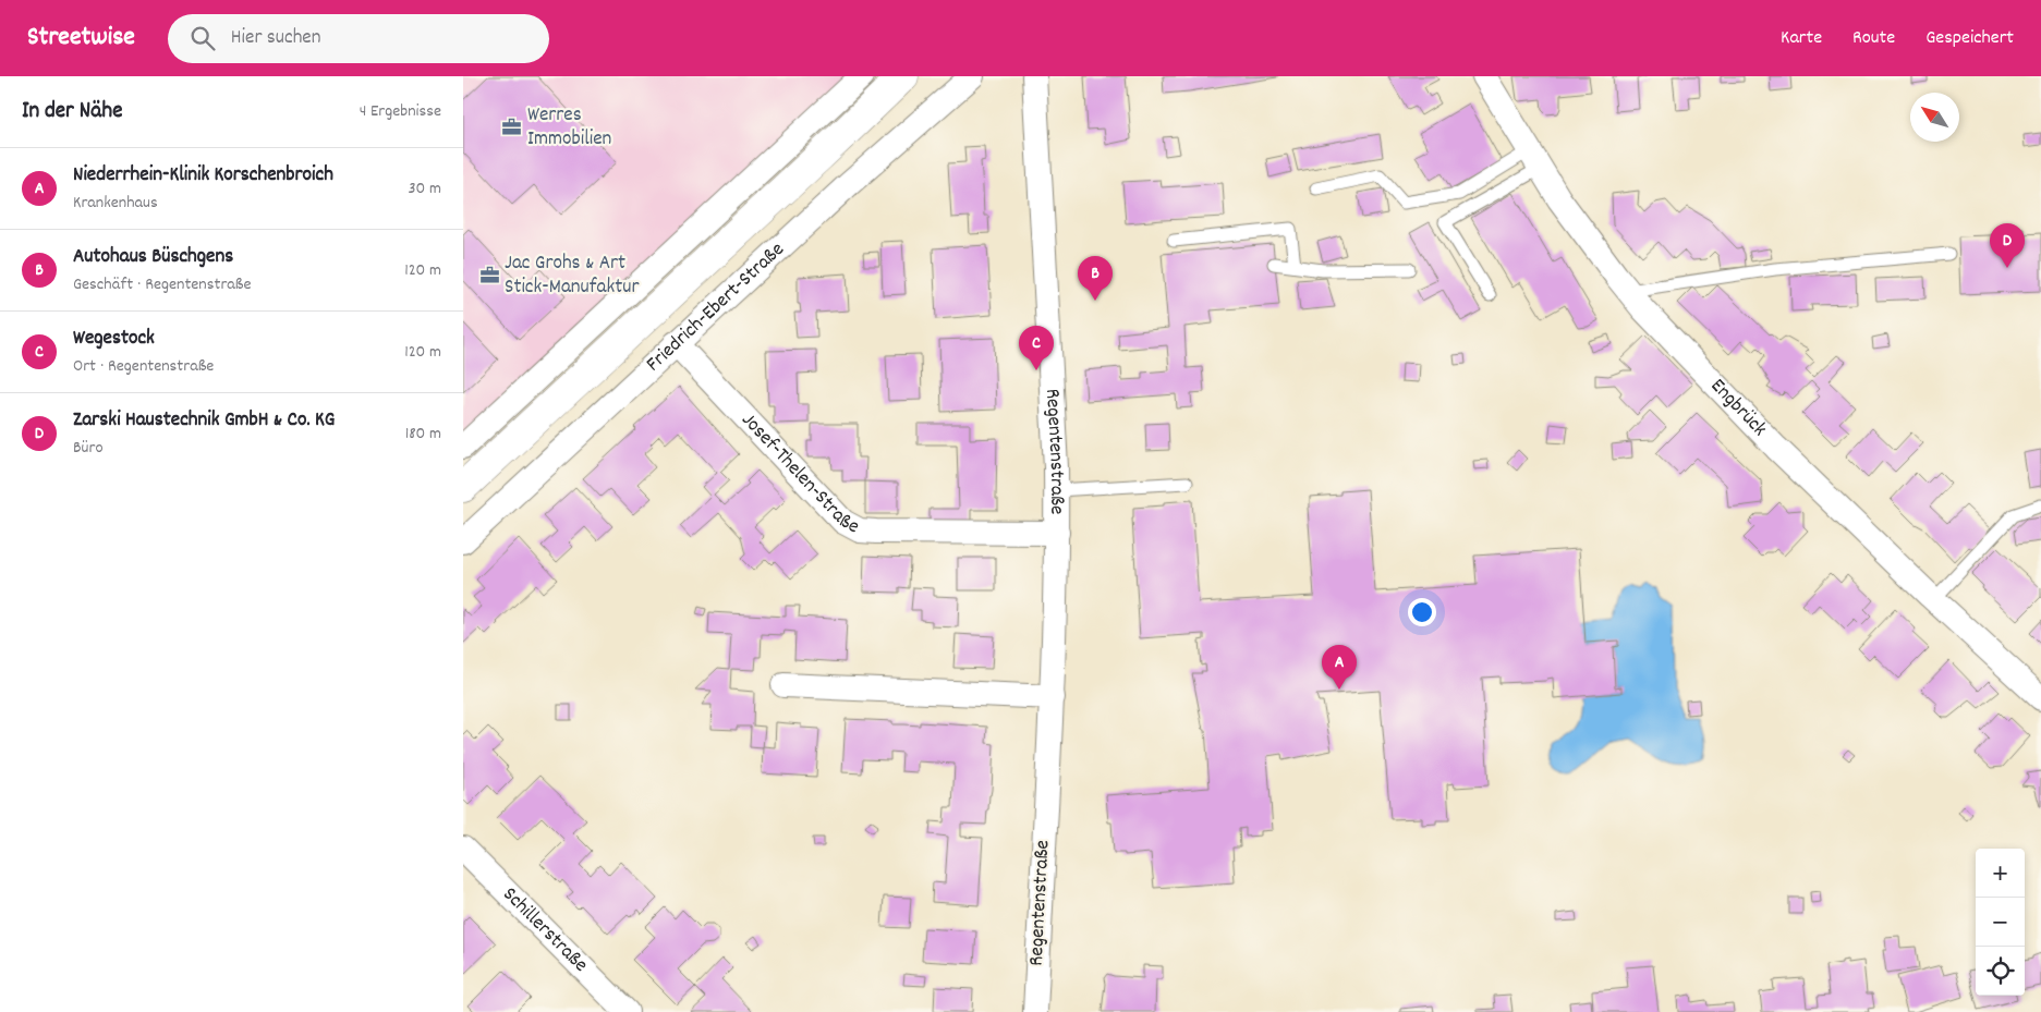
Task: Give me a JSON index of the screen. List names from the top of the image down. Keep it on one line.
{"streets":{"street":["Friedrich-Ebert-Straße","Engbrück","Regentenstraße","Josef-Thelen-Straße","Schillerstraße"]},"crossings":[["Friedrich-Ebert-Straße","Josef-Thelen-Straße"],["Regentenstraße","Josef-Thelen-Straße"]],"places":{"office":["Werres Immobilien","Jac Grohs & Art Stick-Manufaktur"]},"north":"top left","page":{"header":"Streetwise","search":"Hier suchen","nav":["Karte","Route","Gespeichert"],"heading":["In der Nähe","4 Ergebnisse"],"list":[{"mark":"A","name":"Niederrhein-Klinik Korschenbroich","note":"Krankenhaus","value":"30 m"},{"mark":"B","name":"Autohaus Büschgens","note":"Geschäft · Regentenstraße","value":"120 m"},{"mark":"C","name":"Wegestock","note":"Ort · Regentenstraße","value":"120 m"},{"mark":"D","name":"Zarski Haustechnik GmbH & Co. KG","note":"Büro","value":"180 m"}],"pins":["D","B","C","A"],"map_buttons":["+","−"]}}
